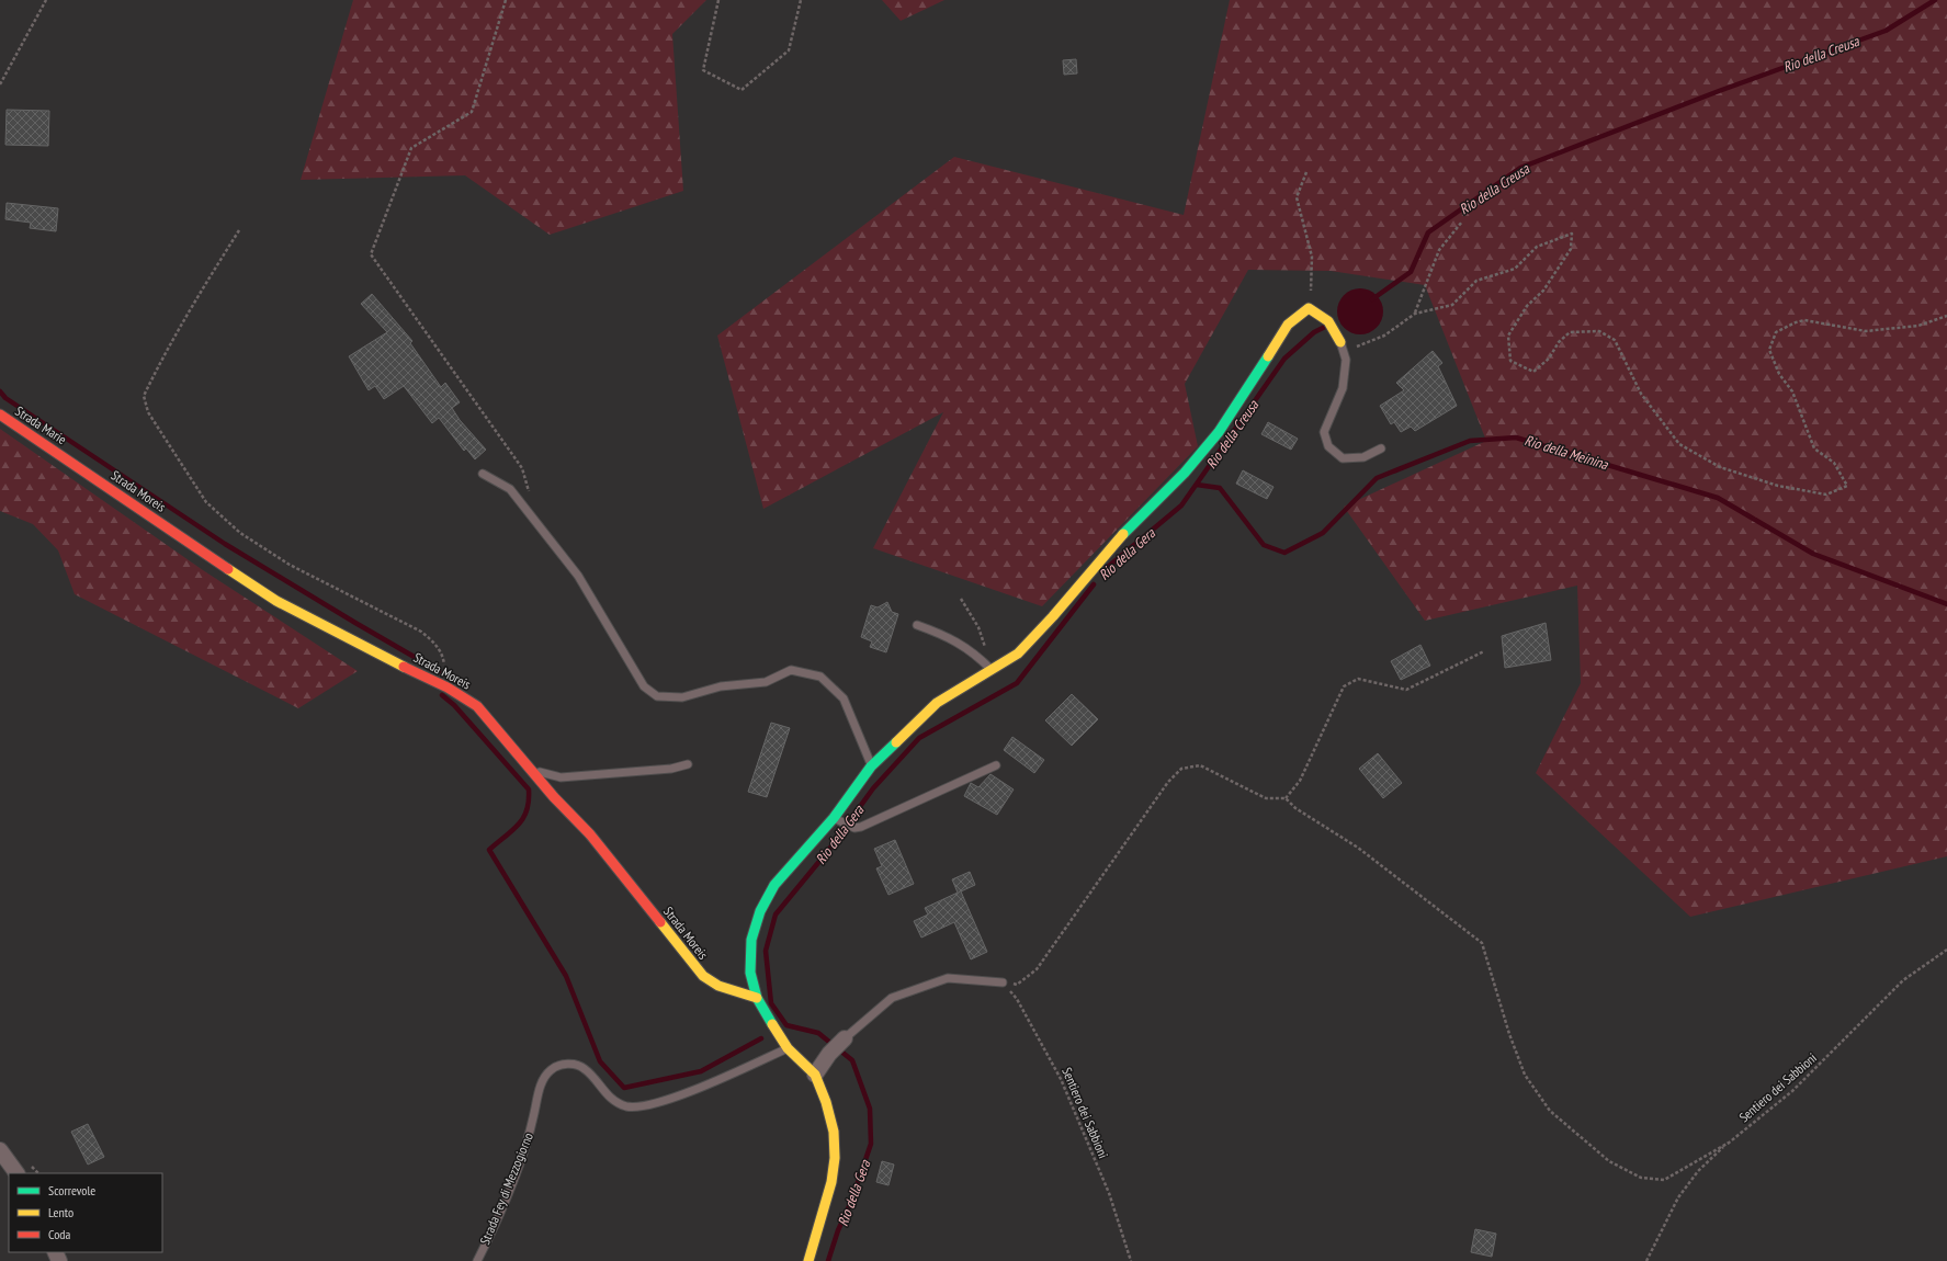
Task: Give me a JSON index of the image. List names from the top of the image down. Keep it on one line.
{"streets":{"street":["Strada Marie","Strada Moreis"],"lane":["Strada Fey di Mezzogiorno"],"path":["Sentiero dei Sabbioni"]},"crossings":[["Strada Marie","Strada Moreis"]],"water":["Rio della Creusa","Rio della Meinina","Rio della Gera"],"legend":["Scorrevole","Lento","Coda"]}
